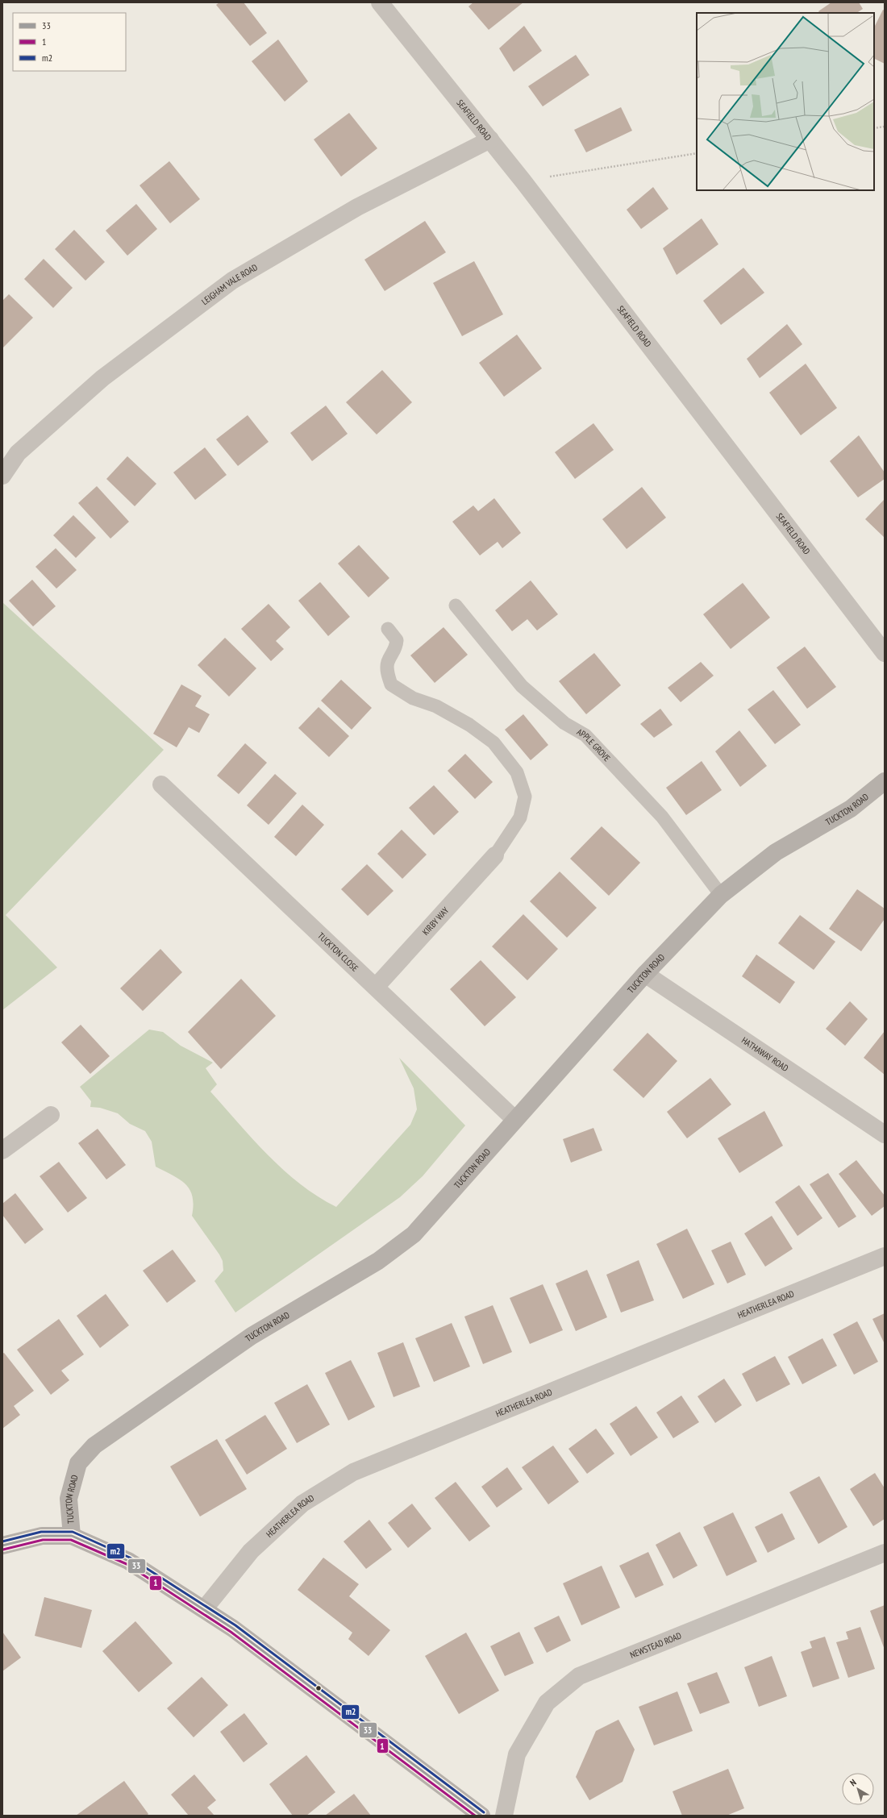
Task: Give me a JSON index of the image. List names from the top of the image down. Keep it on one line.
{"streets":{"street":["SEAFIELD ROAD","LEIGHAM VALE ROAD","TUCKTON ROAD","KIRBY WAY","TUCKTON CLOSE","HATHAWAY ROAD","HEATHERLEA ROAD","NEWSTEAD ROAD"],"lane":["APPLE GROVE"]},"crossings":[["SEAFIELD ROAD","LEIGHAM VALE ROAD"],["APPLE GROVE","TUCKTON ROAD"],["TUCKTON ROAD","TUCKTON CLOSE"],["TUCKTON ROAD","HATHAWAY ROAD"],["KIRBY WAY","TUCKTON CLOSE"]],"lines":["transit line m2","transit line 33","transit line 1"],"legend":["33","1","m2"],"north":"top left"}
